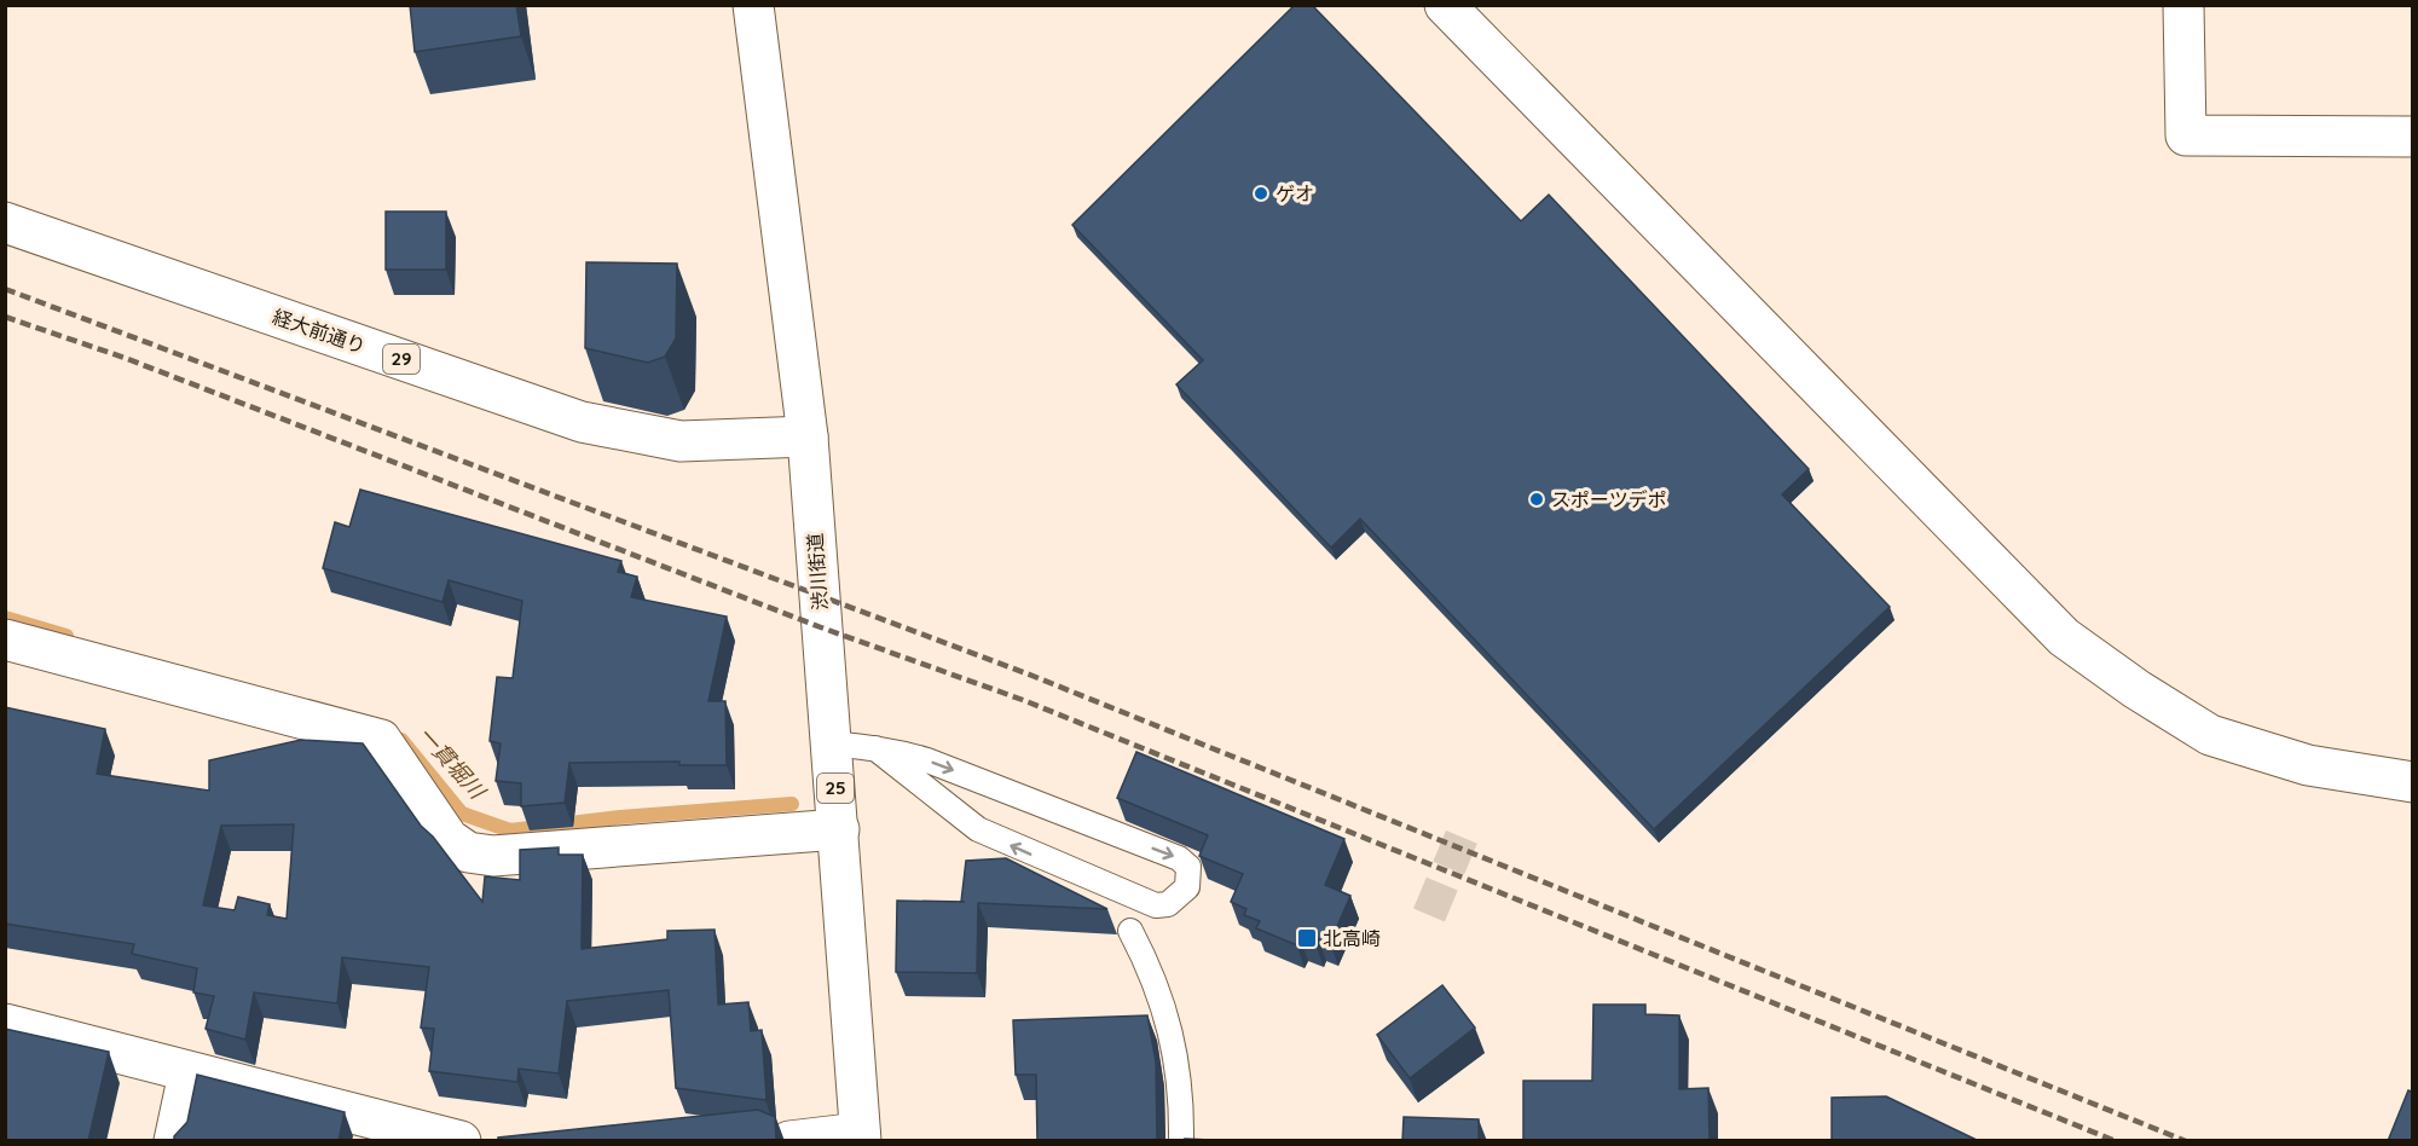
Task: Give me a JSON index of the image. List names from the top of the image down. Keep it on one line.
{"streets":{"street":["経大前通り","29","渋川街道","25"]},"crossings":[["経大前通り","渋川街道"]],"water":["一貫堀川"],"places":{"other":["ゲオ","スポーツデポ"],"transit":["北高崎"]}}
